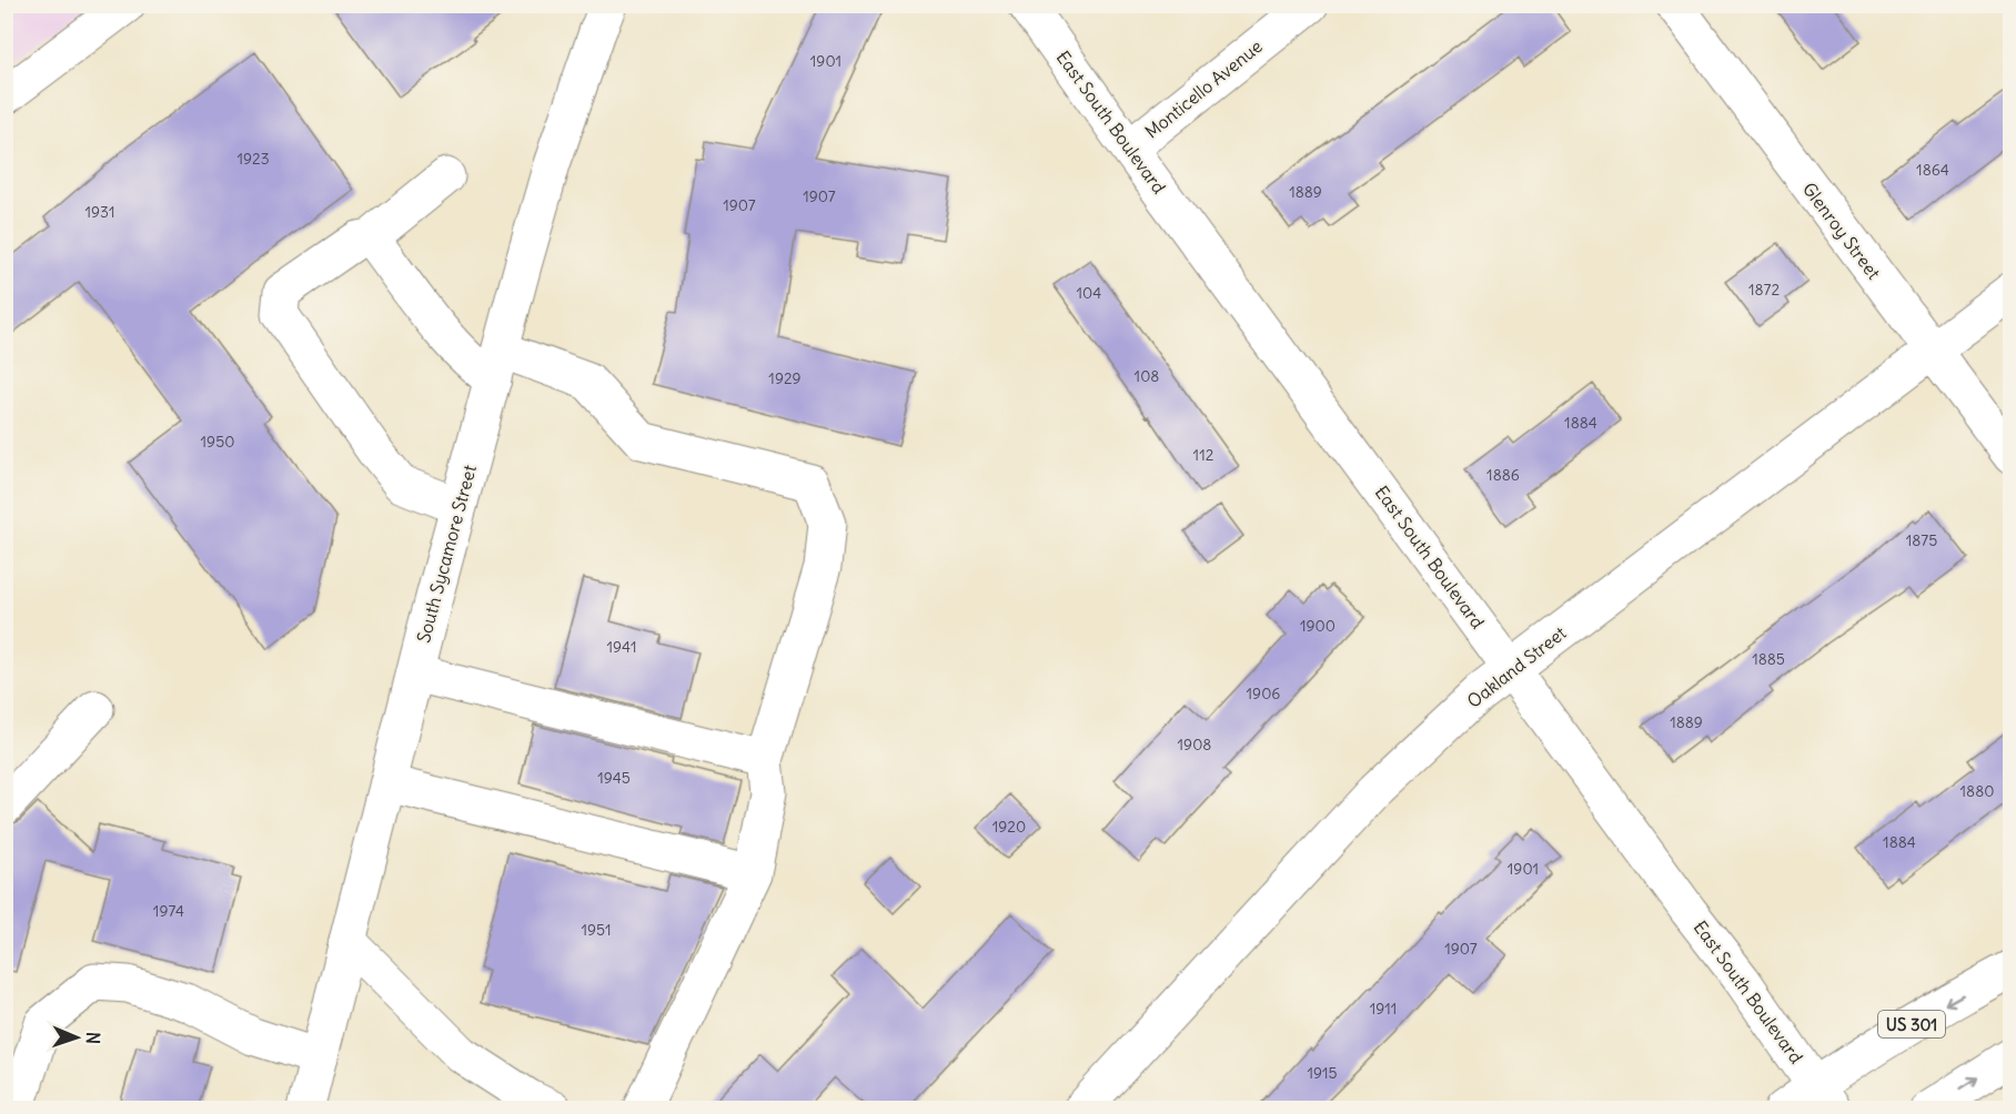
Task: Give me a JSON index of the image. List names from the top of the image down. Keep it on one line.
{"streets":{"street":["Monticello Avenue","East South Boulevard","Glenroy Street","South Sycamore Street","Oakland Street","US 301"]},"crossings":[["Monticello Avenue","East South Boulevard"],["East South Boulevard","Oakland Street"],["East South Boulevard","US 301"],["Glenroy Street","Oakland Street"]],"house_numbers":["1901","1923","1864","1889","1907","1907","1931","1872","104","108","1929","1884","1950","112","1886","1875","1900","1941","1885","1906","1889","1908","1945","1880","1920","1884","1901","1974","1951","1907","1911","1915"],"north":"right"}
